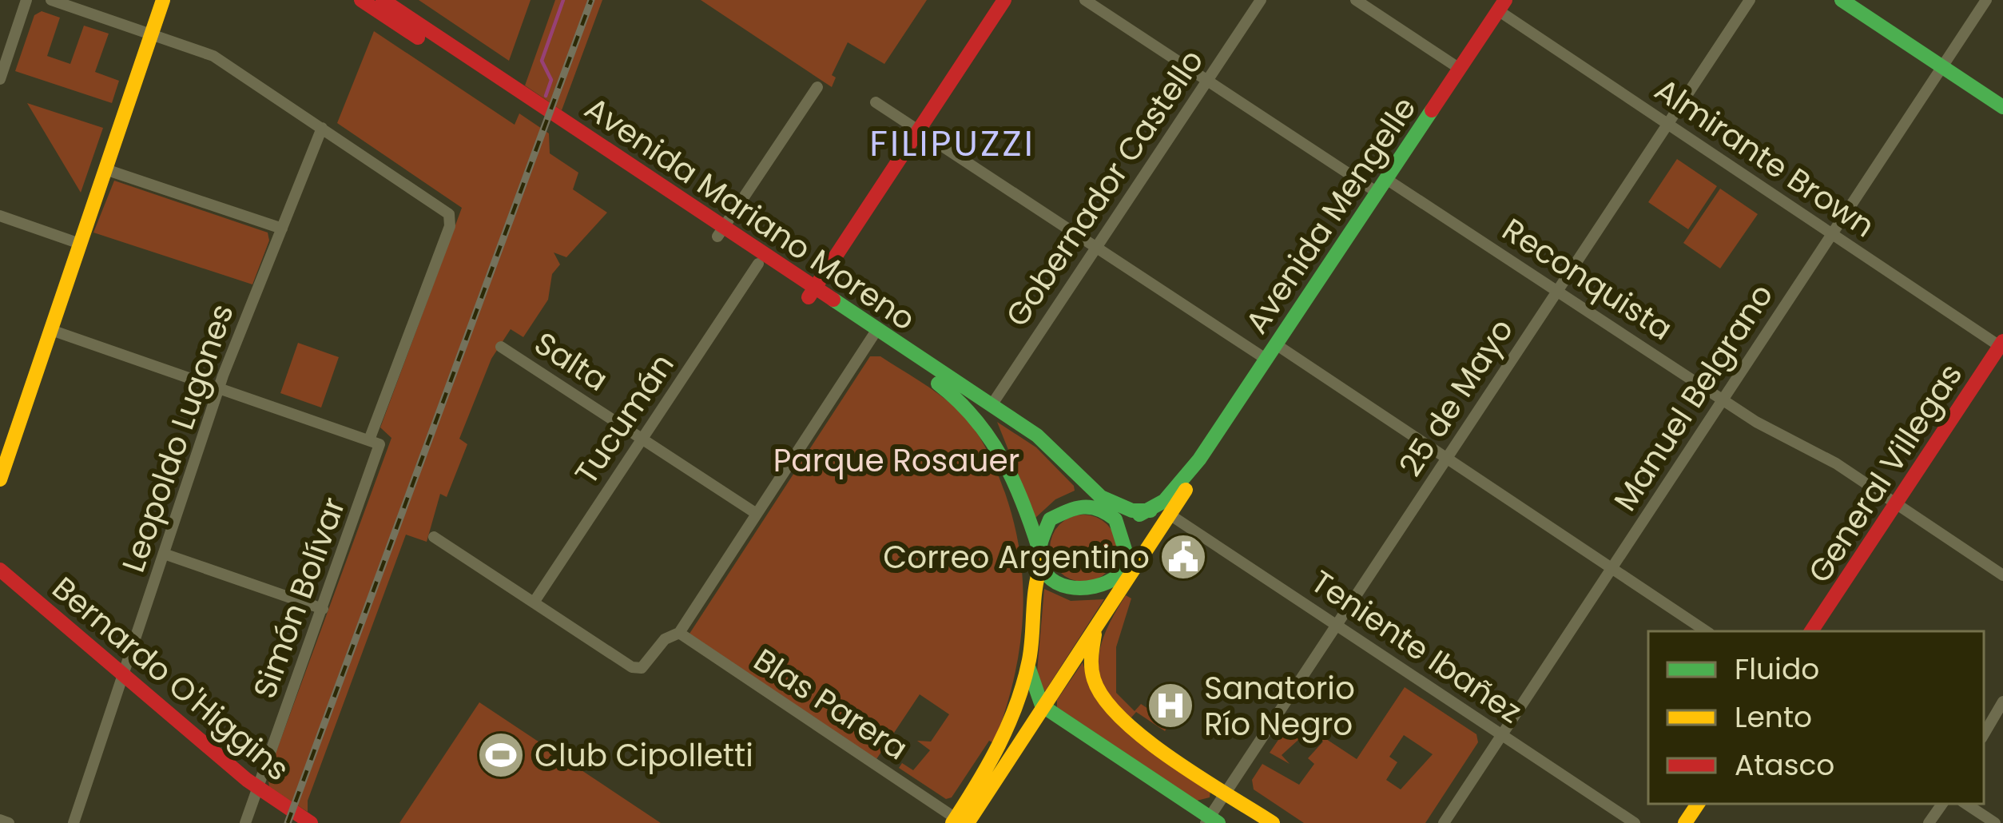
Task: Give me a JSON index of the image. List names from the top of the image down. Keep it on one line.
{"streets":{"main road":["Avenida Mariano Moreno","Avenida Mengelle","General Villegas","Bernardo O'Higgins"],"street":["Almirante Brown","Gobernador Castello","Reconquista","Salta","25 de Mayo","Manuel Belgrano","Tucumán","Leopoldo Lugones","Simón Bolívar","Teniente Ibañez","Blas Parera"]},"crossings":[["Almirante Brown","Avenida Mengelle"],["Almirante Brown","25 de Mayo"],["Almirante Brown","Manuel Belgrano"],["Almirante Brown","General Villegas"],["Gobernador Castello","Avenida Mariano Moreno"],["Gobernador Castello","Reconquista"],["Avenida Mariano Moreno","Avenida Mengelle"],["Avenida Mariano Moreno","Tucumán"],["Avenida Mengelle","Reconquista"],["Avenida Mengelle","Teniente Ibañez"],["Avenida Mengelle","Blas Parera"],["Reconquista","25 de Mayo"],["Reconquista","Manuel Belgrano"],["Reconquista","General Villegas"],["Salta","Tucumán"],["25 de Mayo","Teniente Ibañez"],["Manuel Belgrano","Teniente Ibañez"],["Leopoldo Lugones","Simón Bolívar"],["Leopoldo Lugones","Bernardo O'Higgins"],["Simón Bolívar","Bernardo O'Higgins"]],"districts":["FILIPUZZI"],"parks":["Parque Rosauer"],"places":{"public building":["Correo Argentino"],"hospital":["Sanatorio Río Negro"],"sports":["Club Cipolletti"]},"legend":["Fluido","Lento","Atasco"]}
